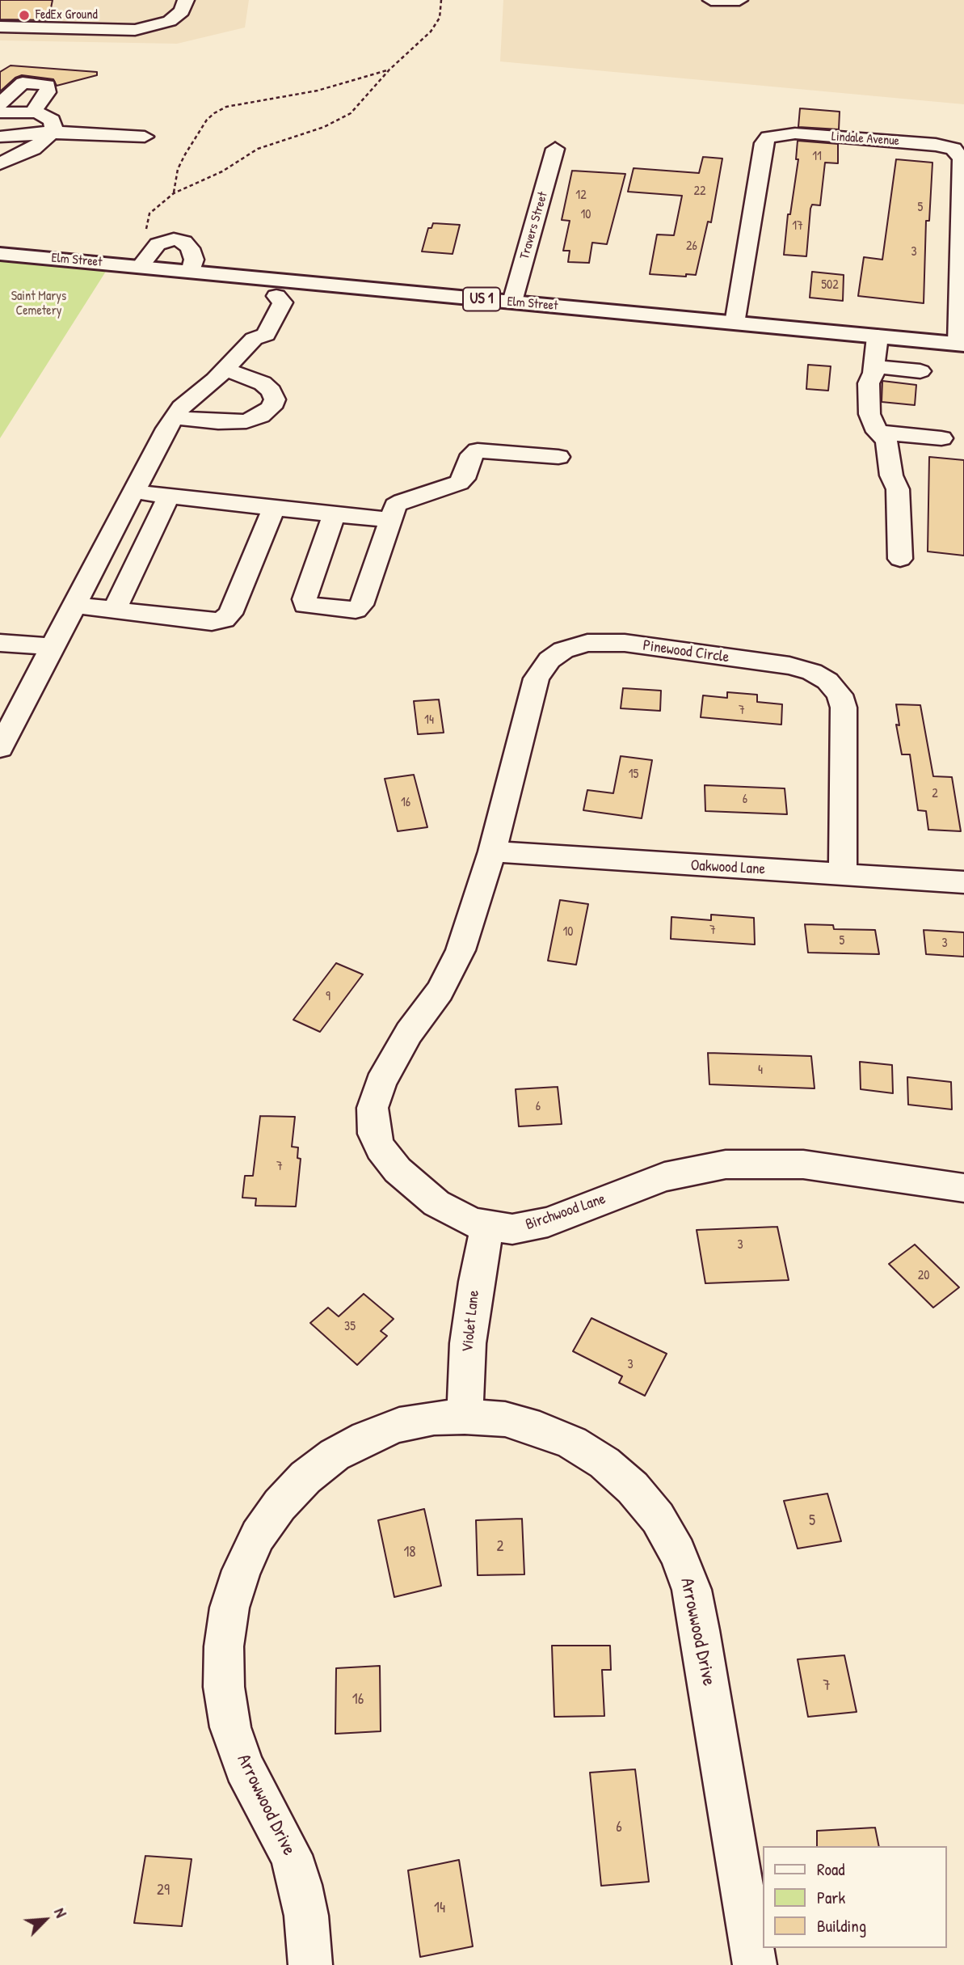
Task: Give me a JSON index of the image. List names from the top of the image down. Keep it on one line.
{"streets":{"main road":["Elm Street","US 1"],"street":["Lindale Avenue","Travers Street","Pinewood Circle","Oakwood Lane","Birchwood Lane","Violet Lane","Arrowwood Drive"]},"crossings":[["Lindale Avenue","Elm Street"],["Travers Street","Elm Street"],["Pinewood Circle","Oakwood Lane"],["Pinewood Circle","Birchwood Lane"],["Oakwood Lane","Birchwood Lane"],["Birchwood Lane","Violet Lane"],["Violet Lane","Arrowwood Drive"]],"parks":["Saint Marys Cemetery"],"places":["FedEx Ground"],"house_numbers":["11","22","12","5","10","17","26","3","502","7","14","15","2","6","16","7","10","5","3","9","4","6","7","3","20","35","3","5","2","18","7","16","6","29","14"],"legend":["Road","Park","Building"],"north":"top right"}
